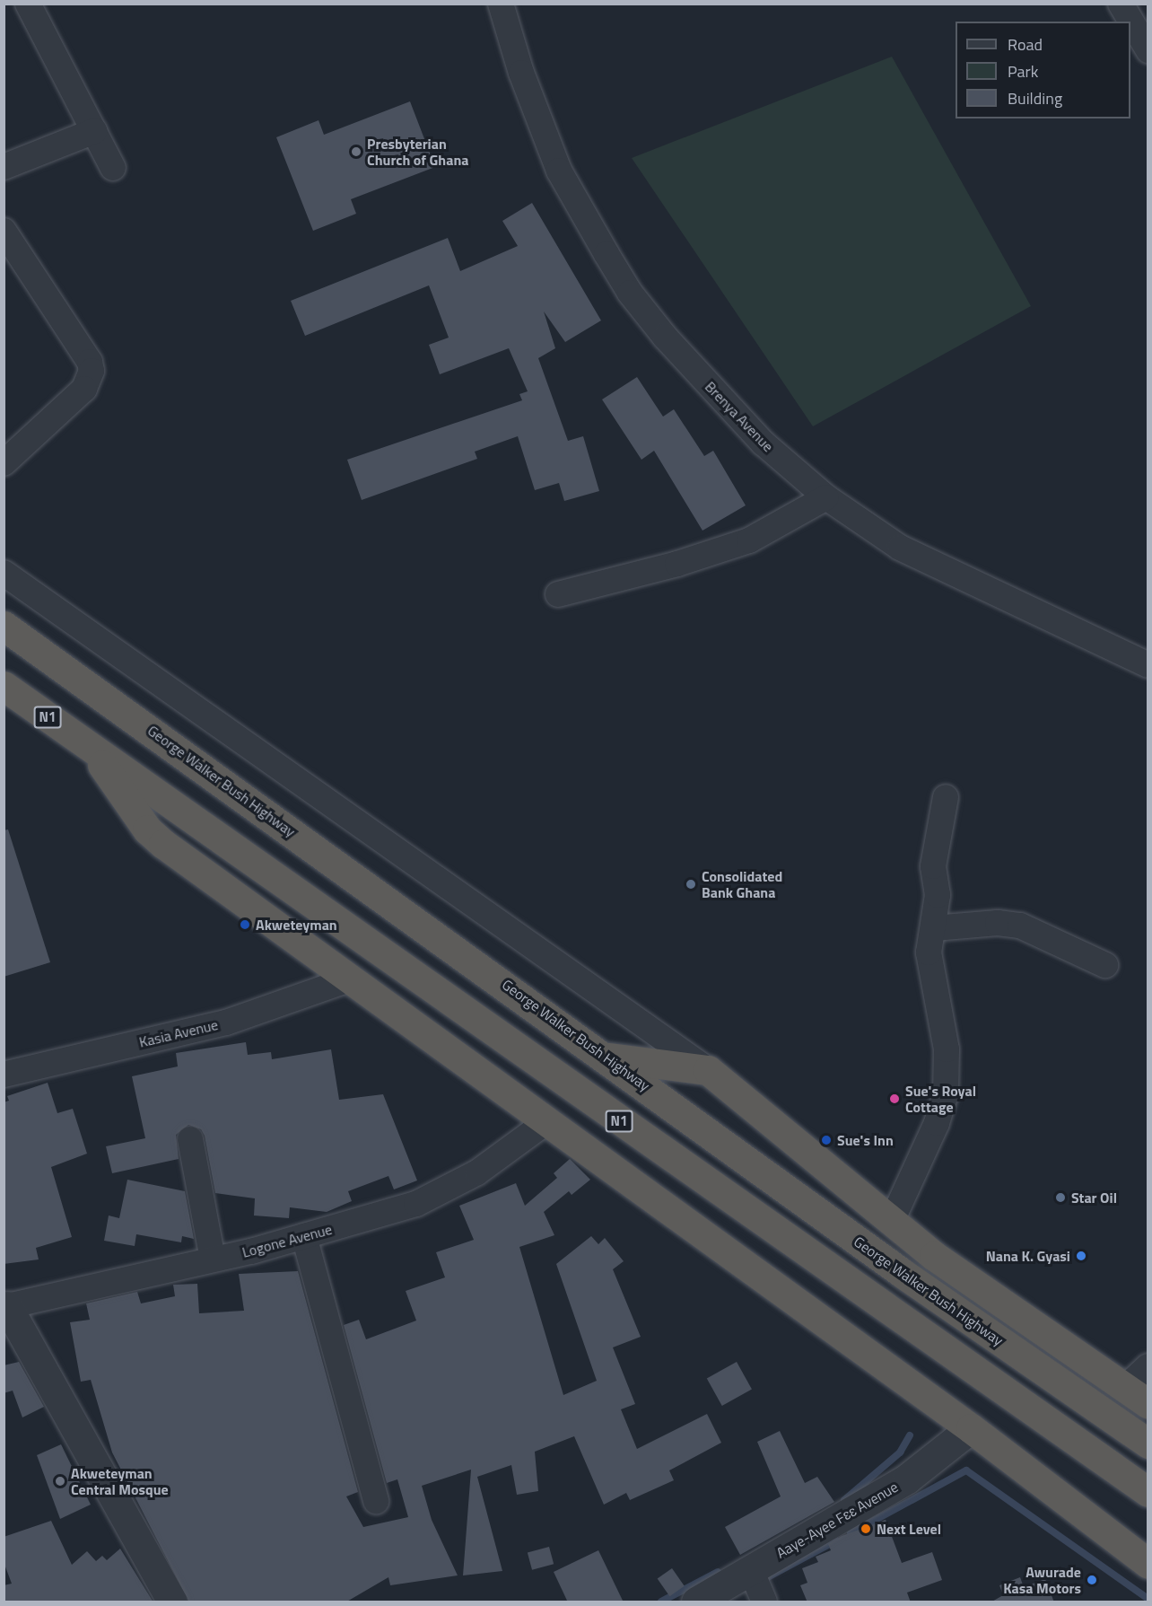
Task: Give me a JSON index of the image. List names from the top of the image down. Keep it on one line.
{"streets":{"highway":["N1","George Walker Bush Highway"],"street":["Brenya Avenue","Kasia Avenue","Logone Avenue","Aaye-Ayee Fɛɛ Avenue"]},"places":["Presbyterian Church of Ghana","Consolidated Bank Ghana","Akweteyman","Sue's Royal Cottage","Sue's Inn","Star Oil","Nana K. Gyasi","Akweteyman Central Mosque","Next Level","Awurade Kasa Motors"],"legend":["Road","Park","Building"]}
